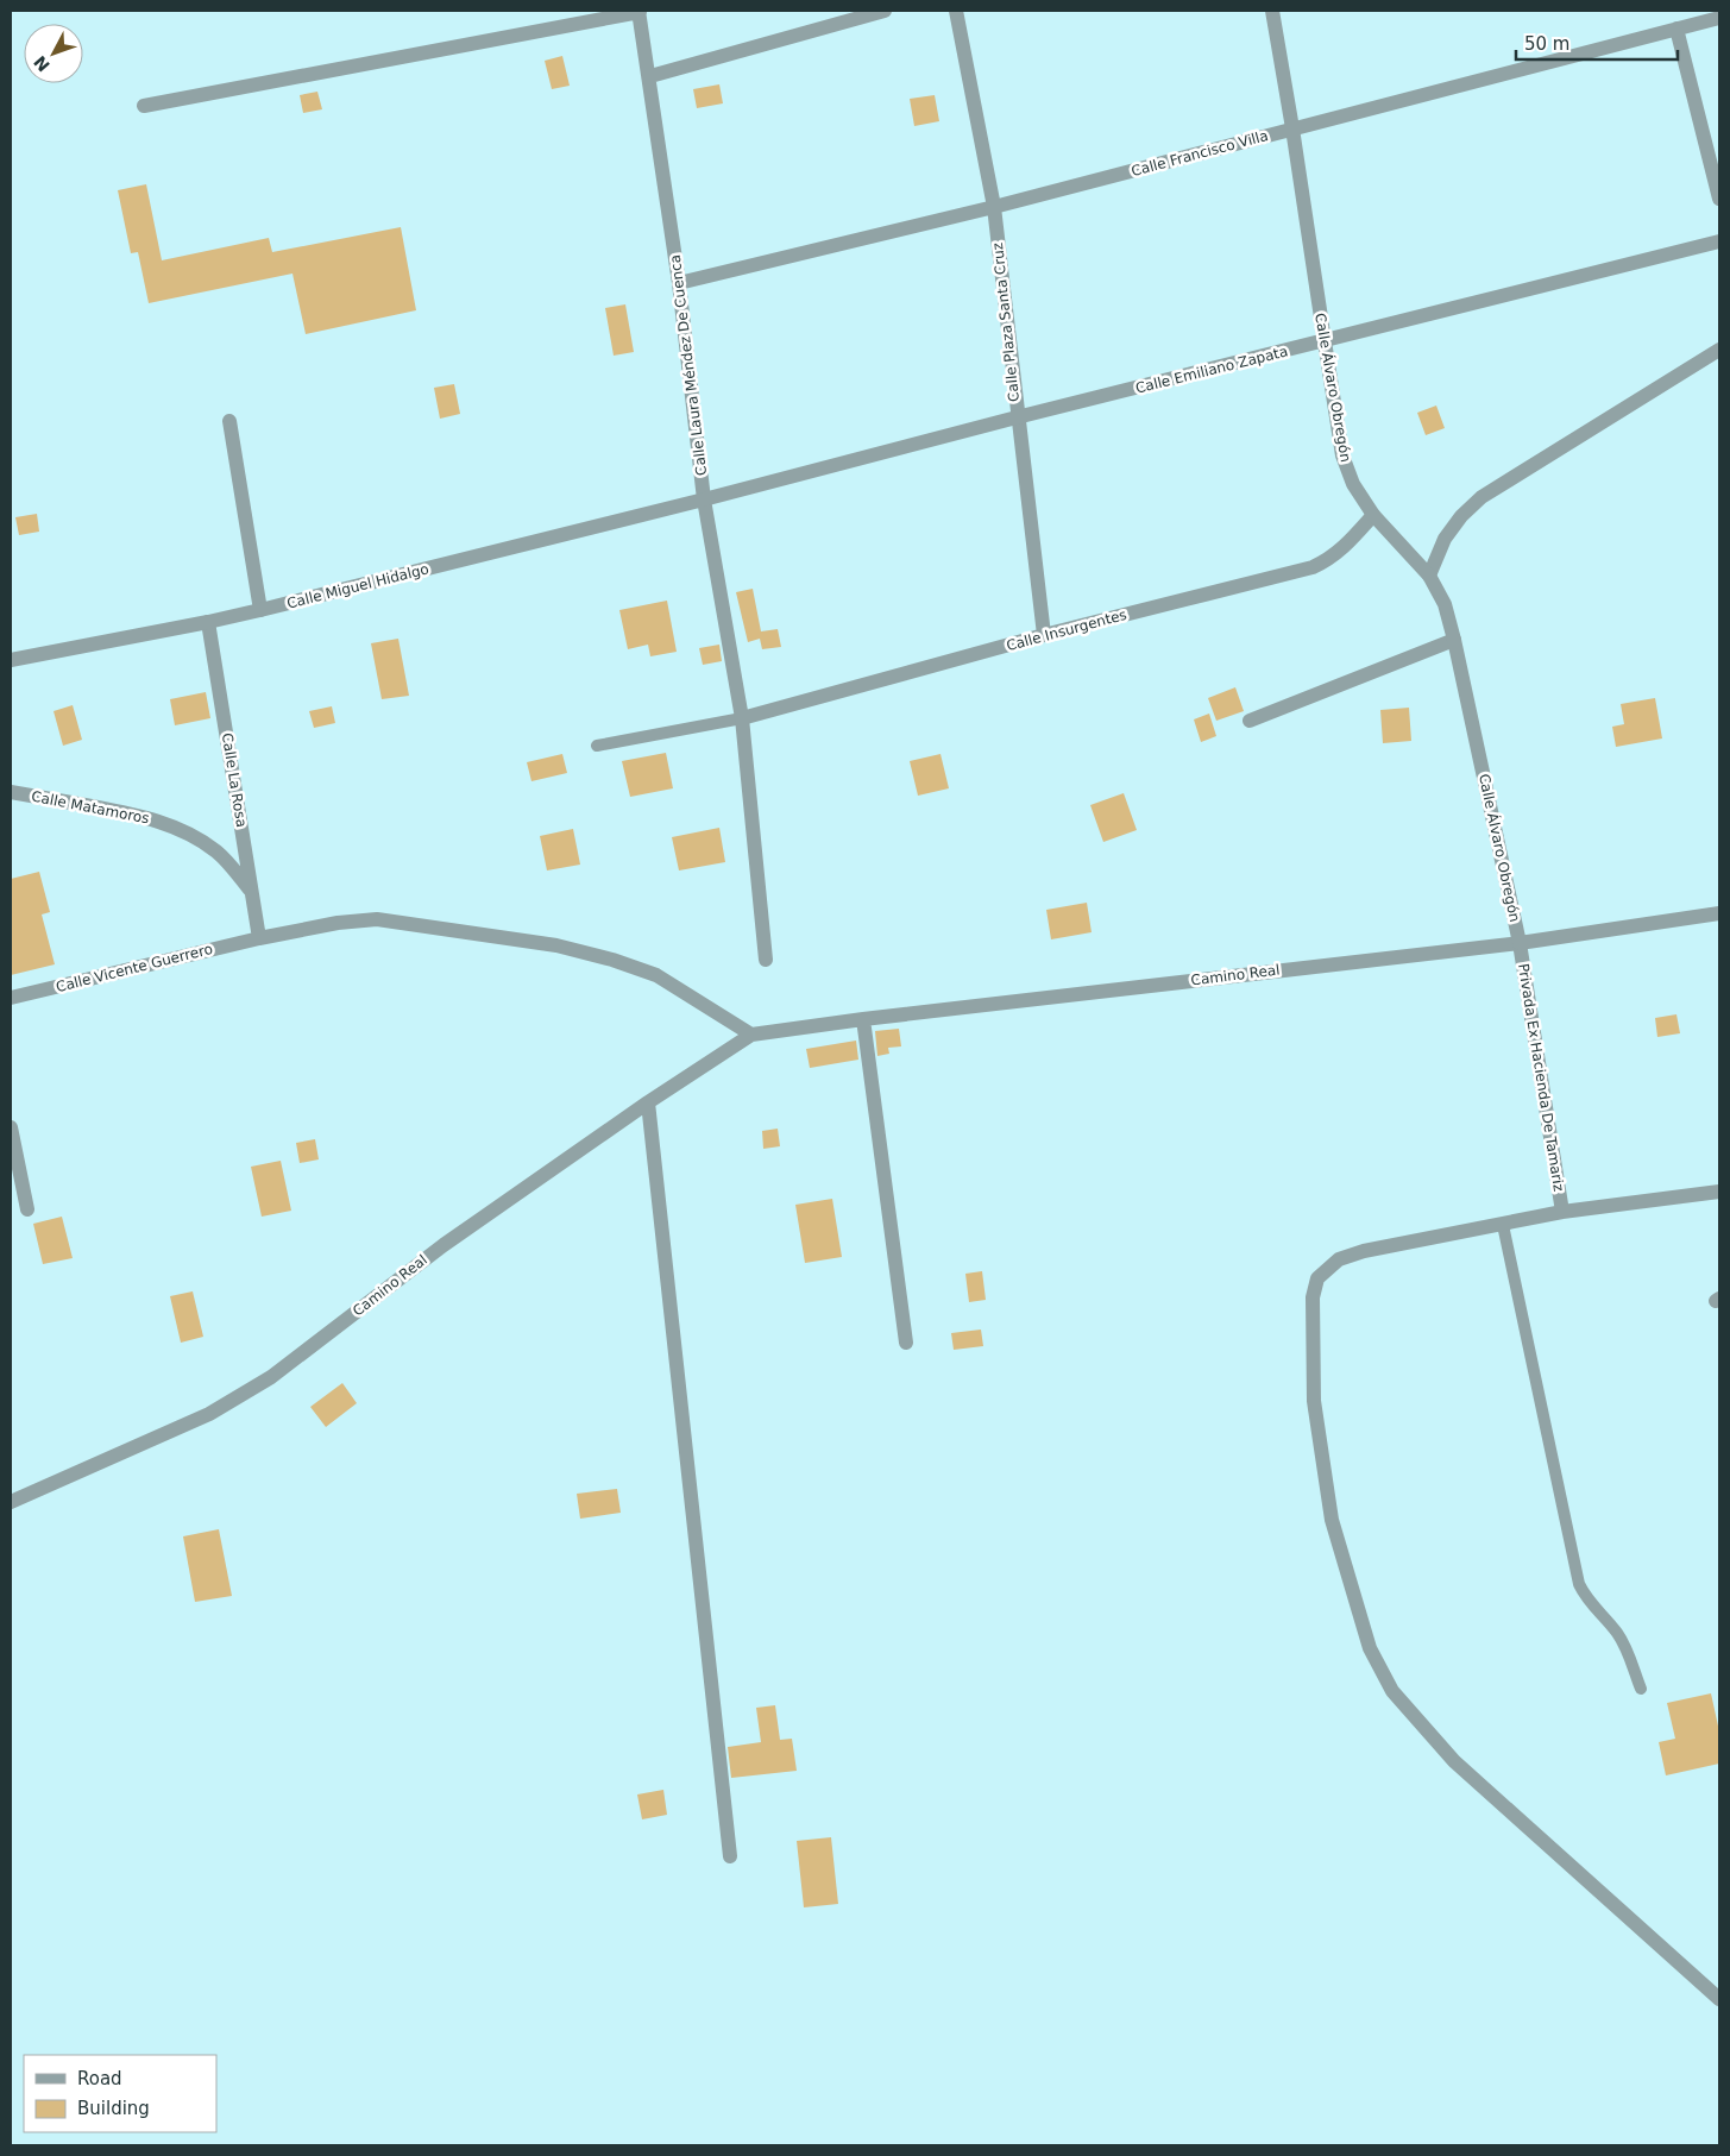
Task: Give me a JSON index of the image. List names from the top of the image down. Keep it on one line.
{"streets":{"street":["Calle Francisco Villa","Calle Plaza Santa Cruz","Calle Laura Méndez De Cuenca","Calle Emiliano Zapata","Calle Álvaro Obregón","Calle Miguel Hidalgo","Calle Insurgentes","Calle La Rosa","Calle Matamoros","Calle Vicente Guerrero","Camino Real","Privada Ex Hacienda De Tamariz"]},"crossings":[["Calle Francisco Villa","Calle Plaza Santa Cruz"],["Calle Francisco Villa","Calle Laura Méndez De Cuenca"],["Calle Francisco Villa","Calle Álvaro Obregón"],["Calle Plaza Santa Cruz","Calle Emiliano Zapata"],["Calle Plaza Santa Cruz","Calle Insurgentes"],["Calle Laura Méndez De Cuenca","Calle Emiliano Zapata"],["Calle Laura Méndez De Cuenca","Calle Miguel Hidalgo"],["Calle Laura Méndez De Cuenca","Calle Insurgentes"],["Calle Emiliano Zapata","Calle Álvaro Obregón"],["Calle Emiliano Zapata","Calle Miguel Hidalgo"],["Calle Álvaro Obregón","Calle Insurgentes"],["Calle Álvaro Obregón","Camino Real"],["Calle Álvaro Obregón","Privada Ex Hacienda De Tamariz"],["Calle Miguel Hidalgo","Calle La Rosa"],["Calle La Rosa","Calle Matamoros"],["Calle La Rosa","Calle Vicente Guerrero"],["Camino Real","Privada Ex Hacienda De Tamariz"]],"legend":["Road","Building"],"scale_bar":"50 m","north":"bottom left"}
